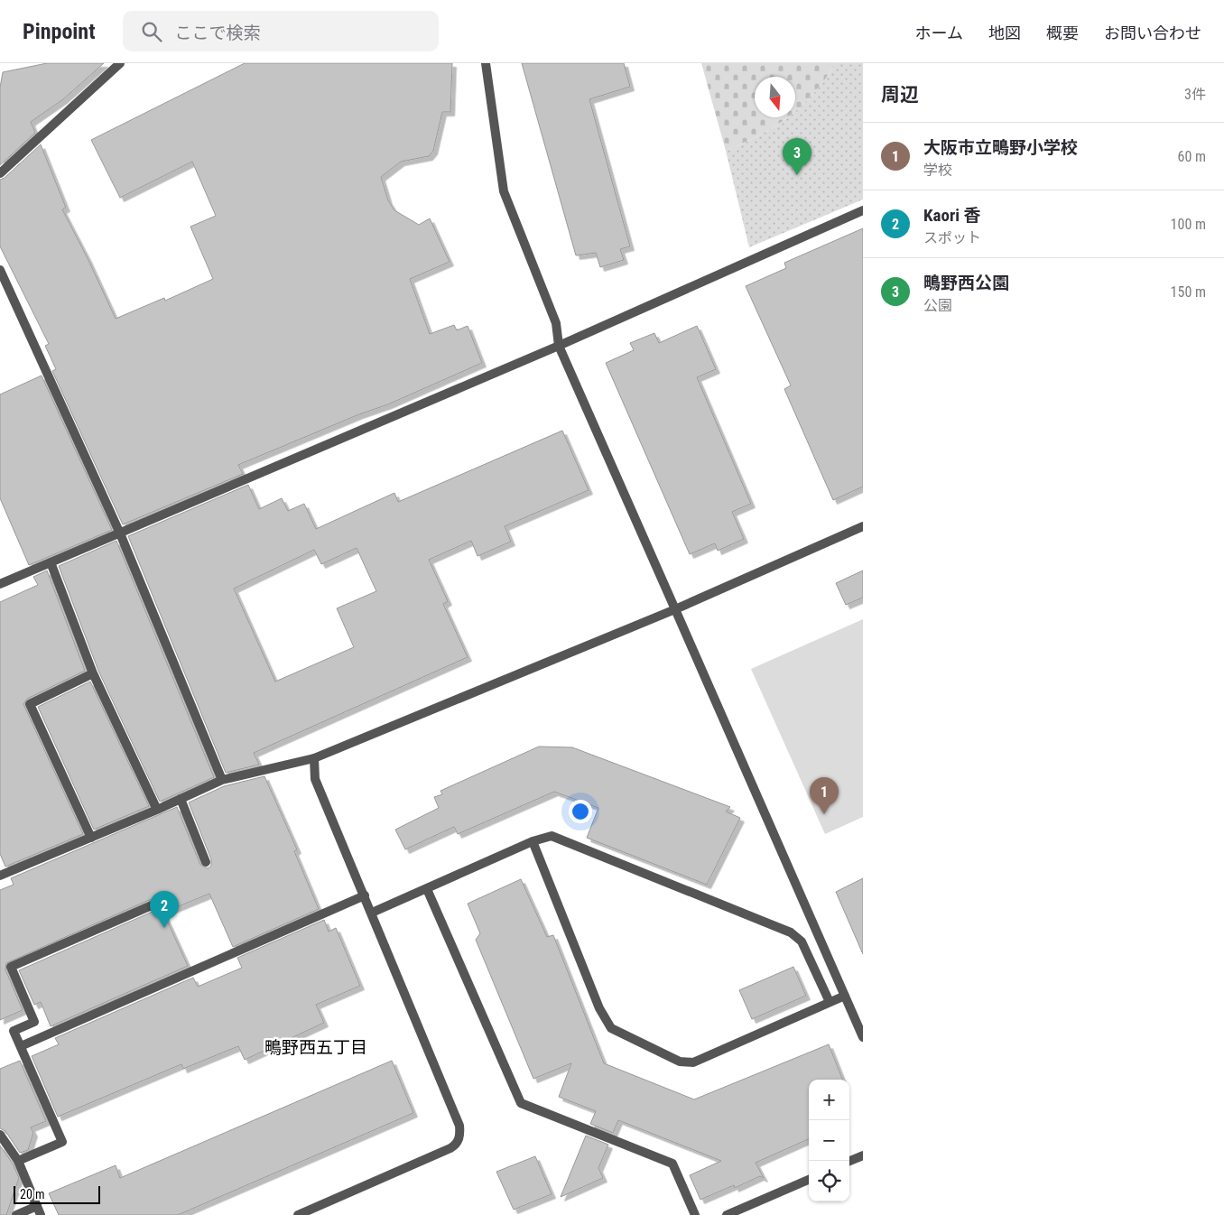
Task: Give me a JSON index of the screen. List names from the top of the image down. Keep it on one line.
{"districts":["鴫野西五丁目"],"scale_bar":"20 m","north":"bottom","page":{"header":"Pinpoint","search":"ここで検索","nav":["ホーム","地図","概要","お問い合わせ"],"heading":["周辺","3件"],"list":[{"mark":"1","name":"大阪市立鴫野小学校","note":"学校","value":"60 m"},{"mark":"2","name":"Kaori 香","note":"スポット","value":"100 m"},{"mark":"3","name":"鴫野西公園","note":"公園","value":"150 m"}],"pins":["3","1","2"],"map_buttons":["+","−"],"scale":"20 m"}}
